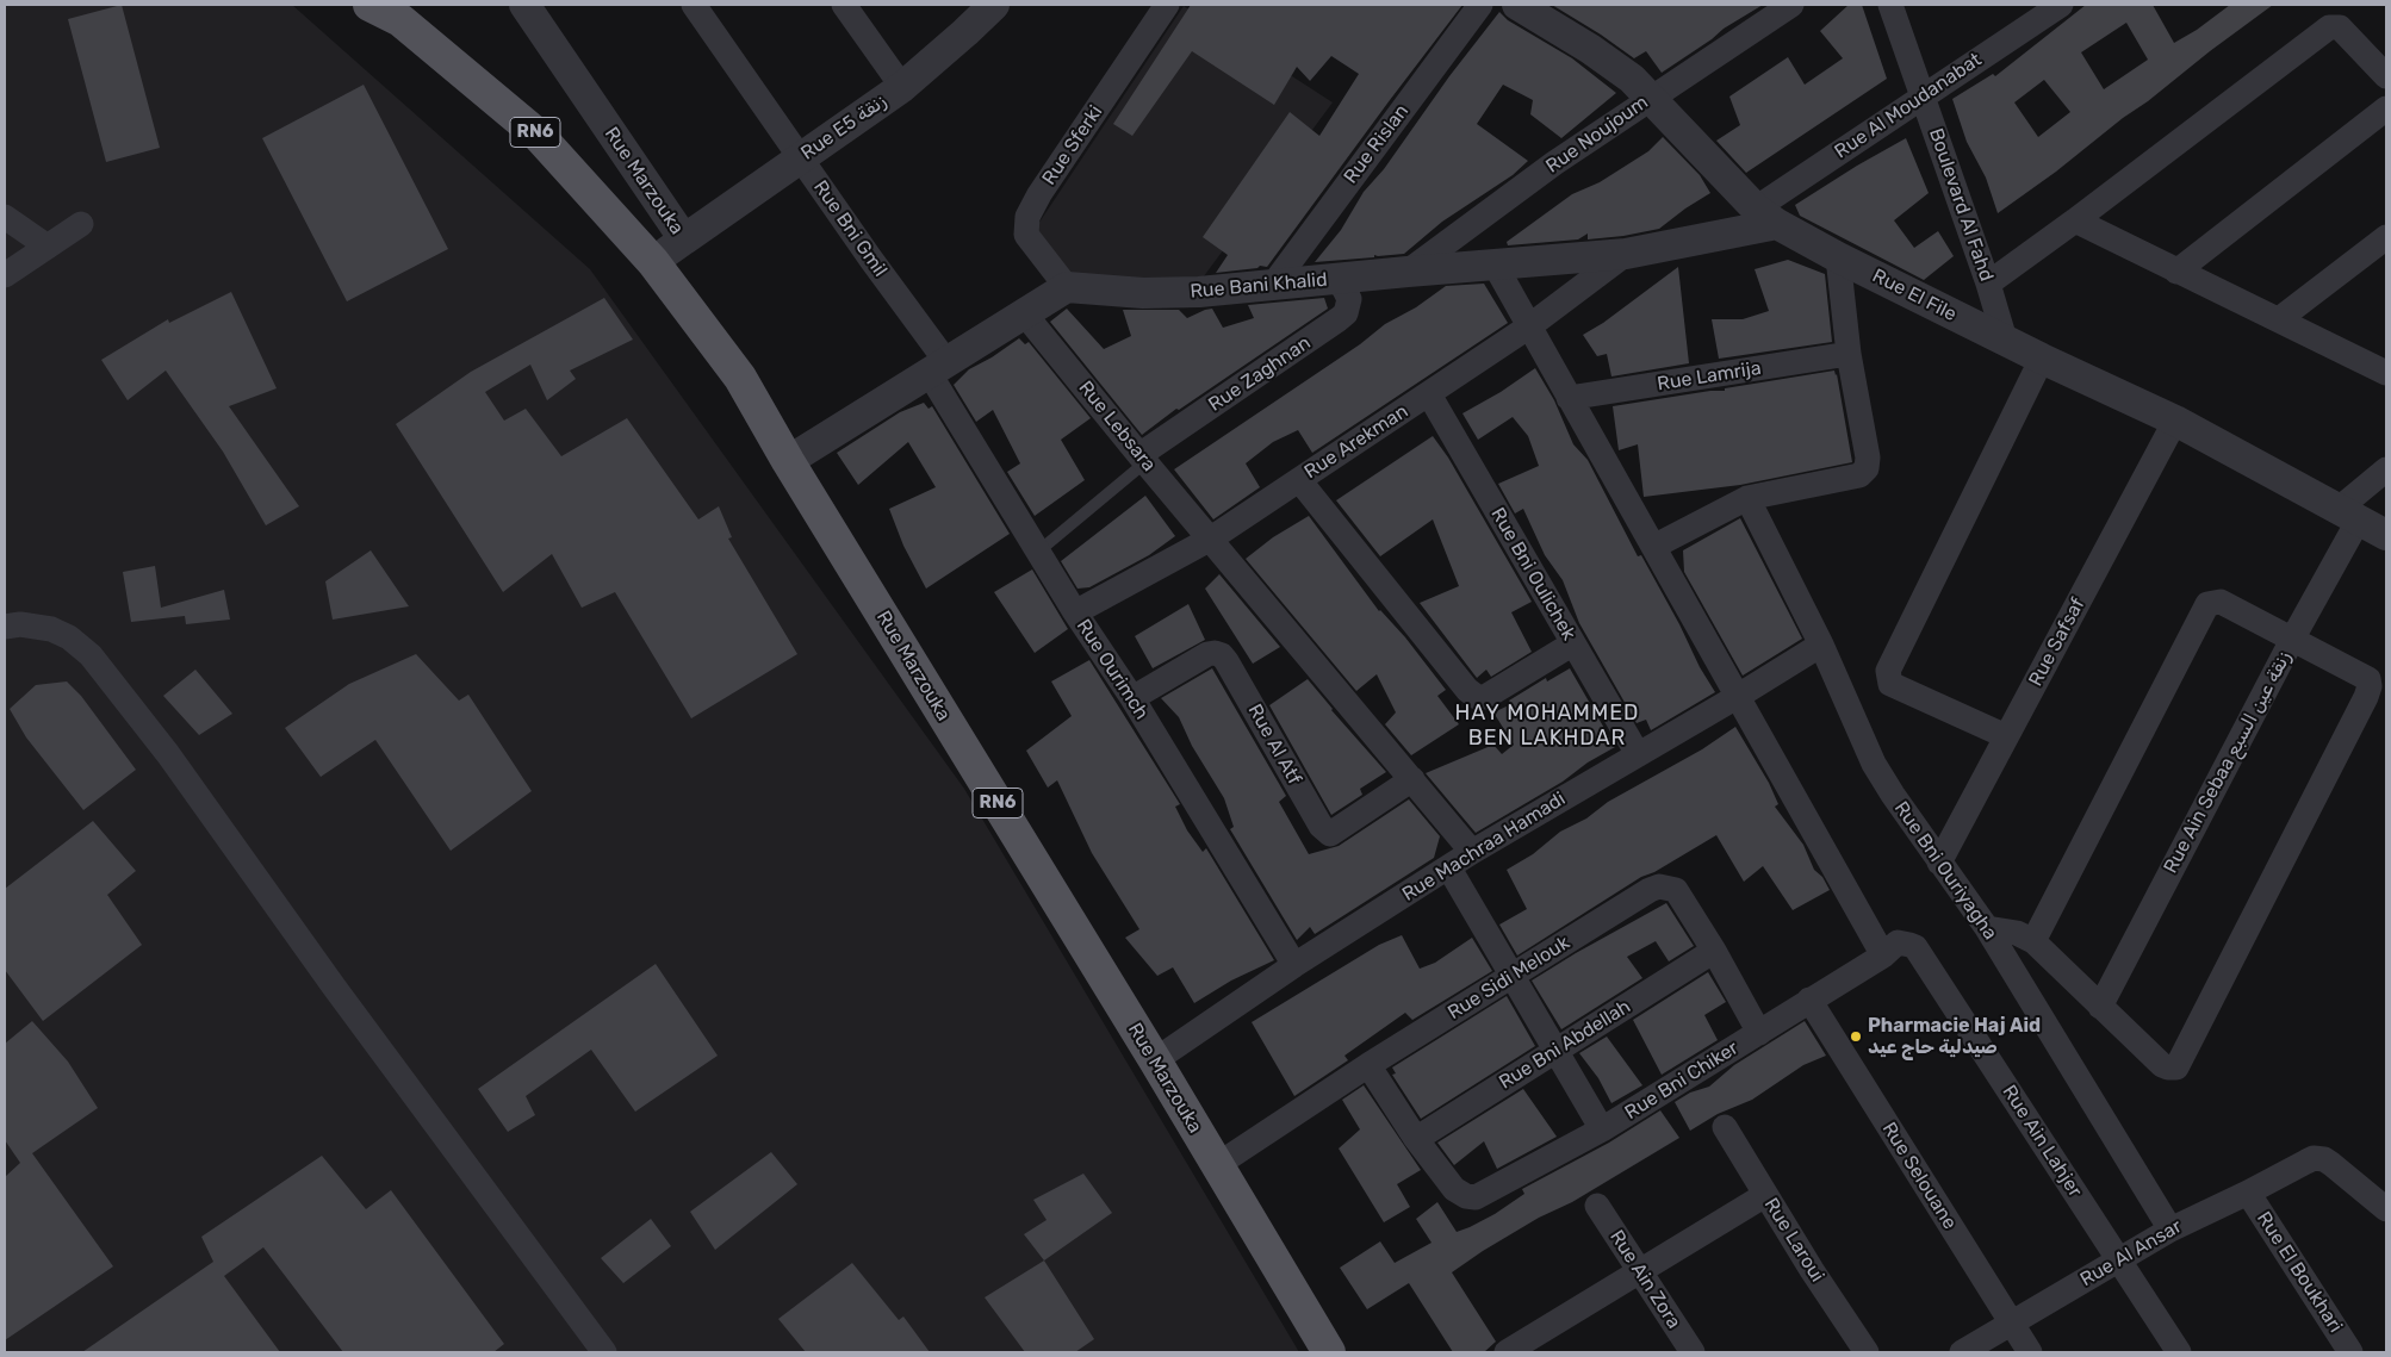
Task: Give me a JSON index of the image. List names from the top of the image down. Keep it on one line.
{"streets":{"main road":["RN6","Rue Marzouka"],"street":["Rue Al Moudanabat","Rue E5 زنقة","Rue Noujoum","Rue Rislan","Rue Sferki","Boulevard Al Fahd","Rue Bni Gmil","Rue Bani Khalid","Rue El File","Rue Zaghnan","Rue Lamrija","Rue Lebsara","Rue Arekman","Rue Bni Oulichek","Rue Safsaf","Rue Ourimch","Rue Al Atf","Rue Ain Sebaa زنقة عين السبع","Rue Machraa Hamadi","Rue Bni Ouriyagha","Rue Sidi Melouk","Rue Bni Abdellah","Rue Bni Chiker","Rue Ain Lahjer","Rue Selouane","Rue Laroui","Rue Al Ansar","Rue El Boukhari","Rue Ain Zora"]},"crossings":[["Rue Al Moudanabat","Boulevard Al Fahd"],["Rue Al Moudanabat","Rue Bani Khalid"],["Rue Al Moudanabat","Rue El File"],["Rue E5 زنقة","Rue Marzouka"],["Rue E5 زنقة","Rue Bni Gmil"],["RN6","Rue Marzouka"],["Rue Noujoum","Rue Bani Khalid"],["Rue Noujoum","Rue El File"],["Rue Rislan","Rue Bani Khalid"],["Rue Sferki","Rue Bani Khalid"],["Rue Marzouka","Rue Machraa Hamadi"],["Rue Marzouka","Rue Sidi Melouk"],["Boulevard Al Fahd","Rue El File"],["Rue Bni Gmil","Rue Ourimch"],["Rue Bani Khalid","Rue El File"],["Rue Bani Khalid","Rue Zaghnan"],["Rue Bani Khalid","Rue Arekman"],["Rue El File","Rue Safsaf"],["Rue El File","Rue Ain Sebaa زنقة عين السبع"],["Rue Zaghnan","Rue Lebsara"],["Rue Lebsara","Rue Arekman"],["Rue Lebsara","Rue Al Atf"],["Rue Lebsara","Rue Machraa Hamadi"],["Rue Arekman","Rue Bni Oulichek"],["Rue Arekman","Rue Ourimch"],["Rue Bni Oulichek","Rue Machraa Hamadi"],["Rue Safsaf","Rue Bni Ouriyagha"],["Rue Ourimch","Rue Al Atf"],["Rue Ourimch","Rue Machraa Hamadi"],["Rue Machraa Hamadi","Rue Bni Ouriyagha"],["Rue Bni Ouriyagha","Rue Al Ansar"],["Rue Sidi Melouk","Rue Bni Abdellah"],["Rue Bni Abdellah","Rue Bni Chiker"],["Rue Bni Chiker","Rue Ain Lahjer"],["Rue Bni Chiker","Rue Selouane"],["Rue Ain Lahjer","Rue Al Ansar"],["Rue Selouane","Rue Al Ansar"],["Rue Al Ansar","Rue El Boukhari"]],"districts":["HAY MOHAMMED BEN LAKHDAR"],"places":["Pharmacie Haj Aid صيدلية حاج عيد"]}
